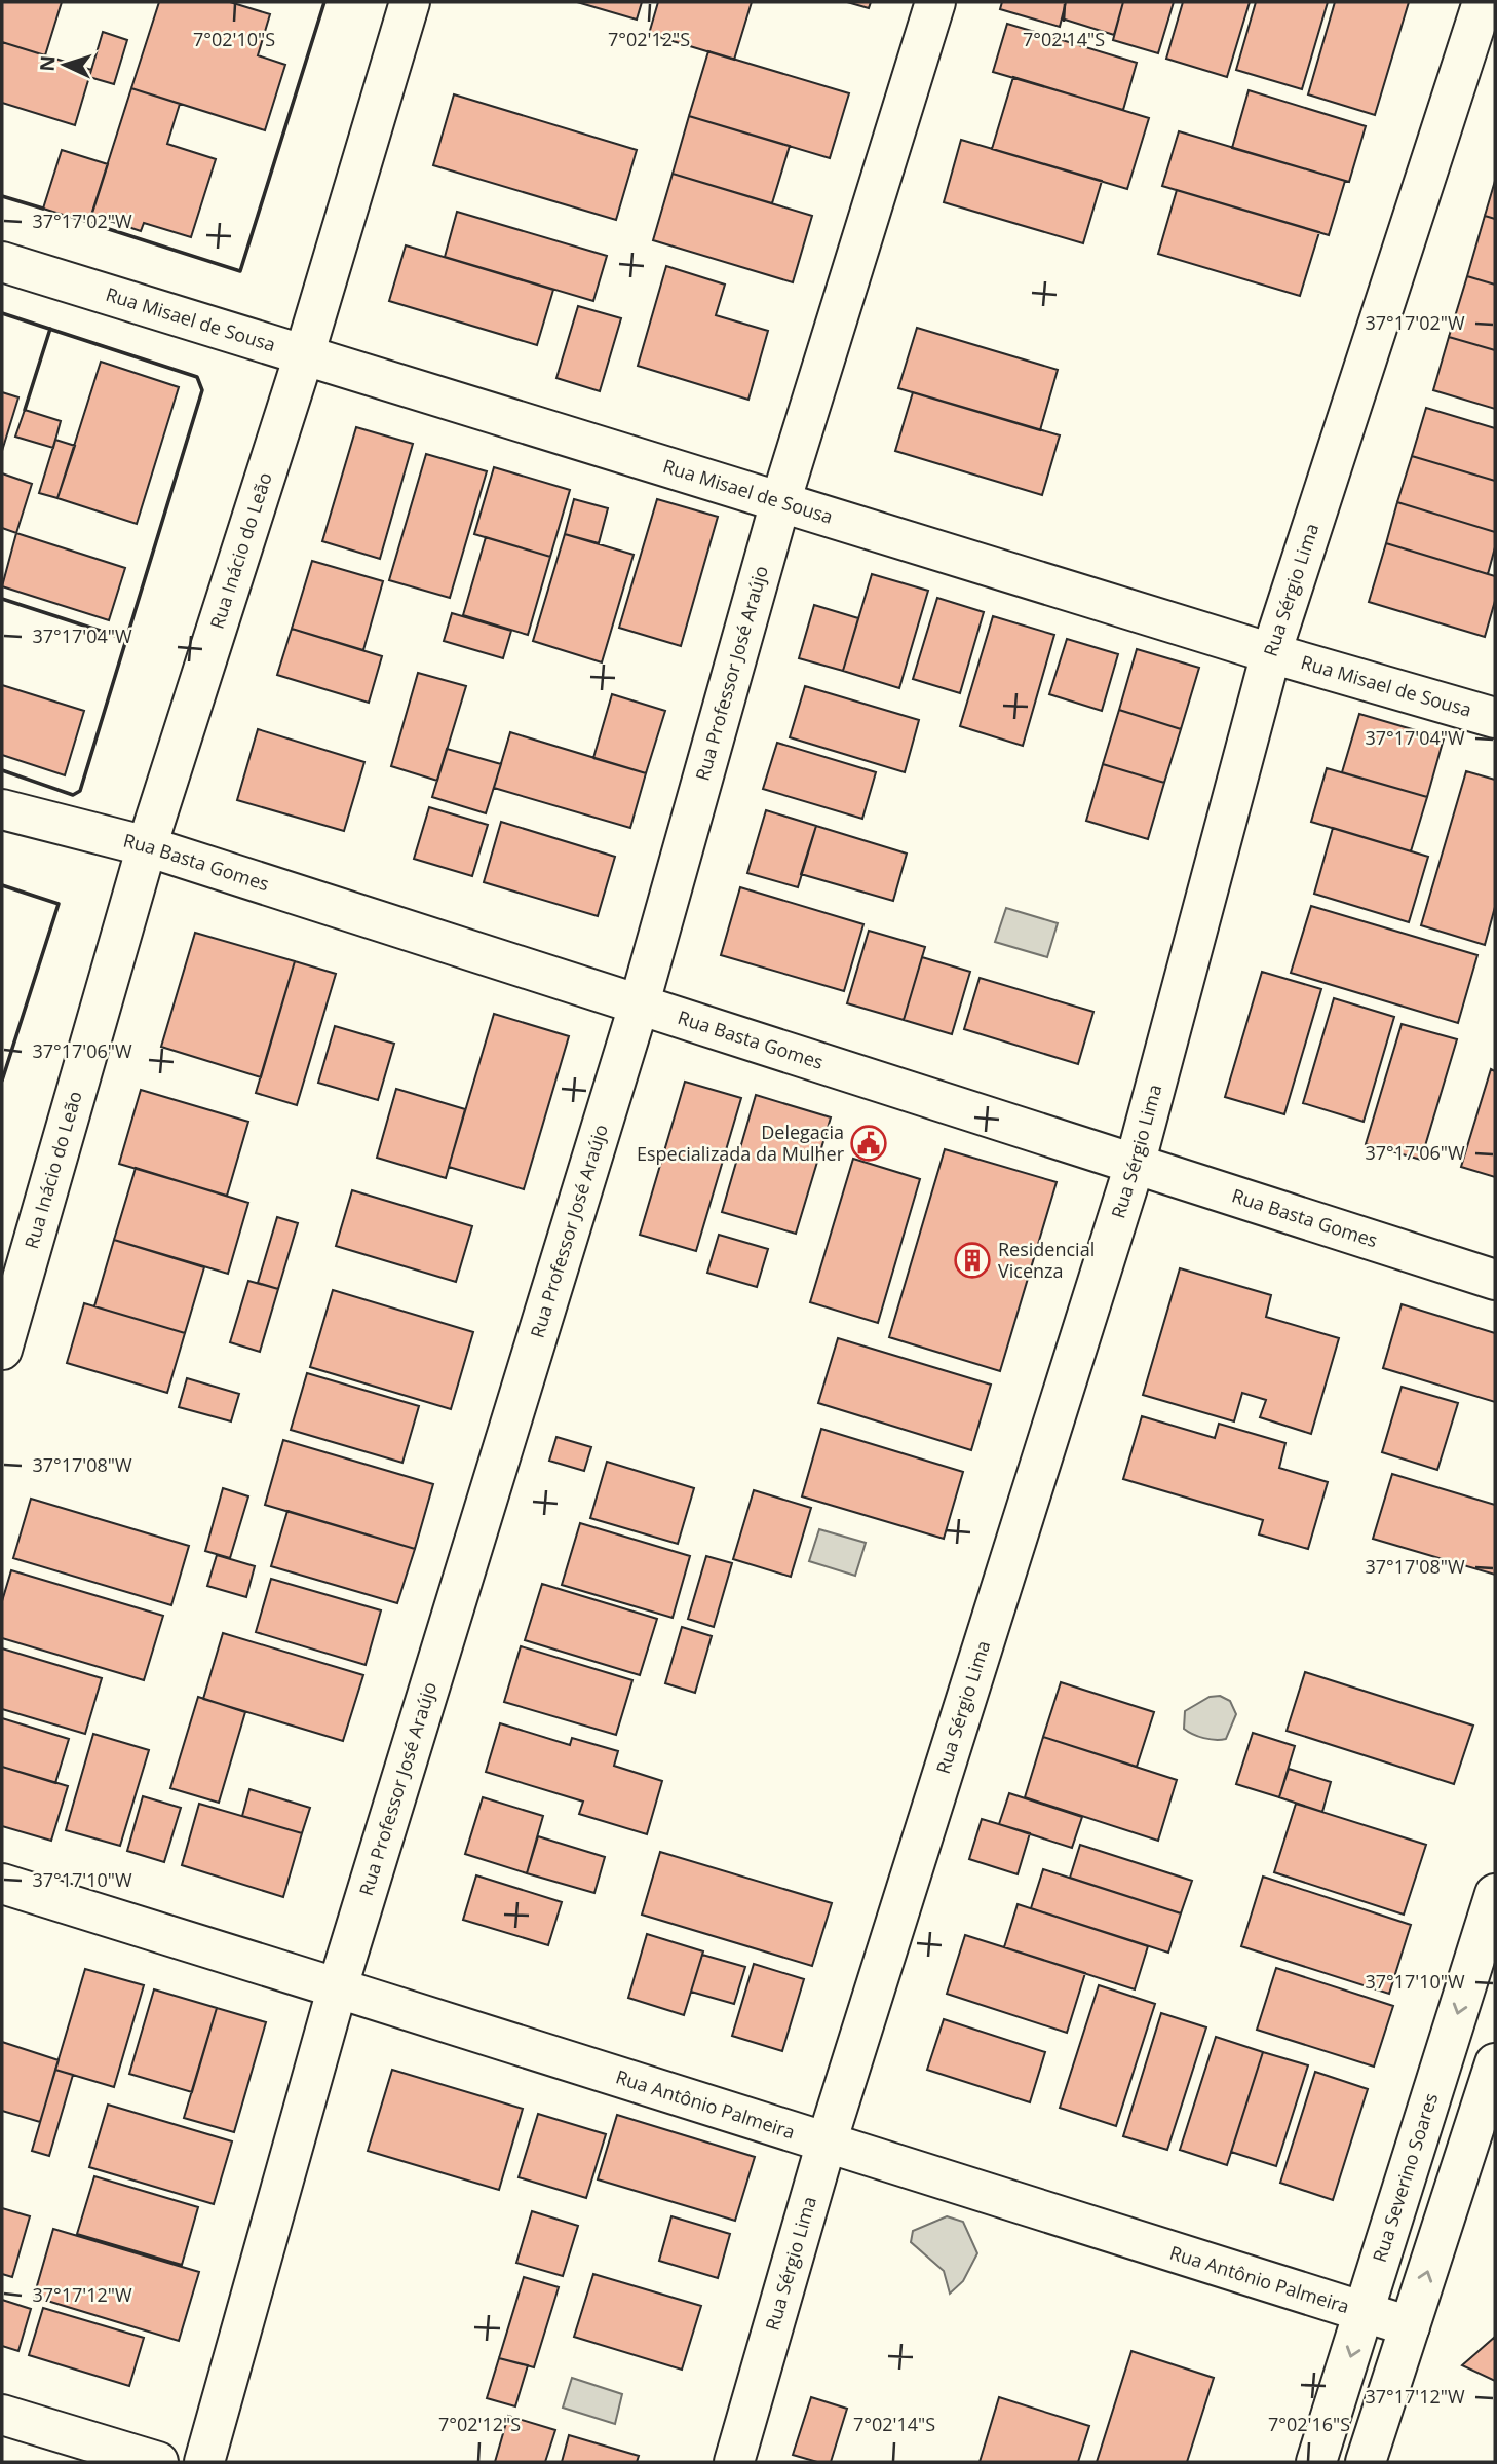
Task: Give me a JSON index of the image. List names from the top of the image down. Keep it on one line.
{"streets":{"street":["Rua Misael de Sousa","Rua Inácio do Leão","Rua Sérgio Lima","Rua Professor José Araújo","Rua Basta Gomes","Rua Antônio Palmeira","Rua Severino Soares"]},"crossings":[["Rua Misael de Sousa","Rua Inácio do Leão"],["Rua Misael de Sousa","Rua Sérgio Lima"],["Rua Misael de Sousa","Rua Professor José Araújo"],["Rua Inácio do Leão","Rua Basta Gomes"],["Rua Sérgio Lima","Rua Basta Gomes"],["Rua Sérgio Lima","Rua Antônio Palmeira"],["Rua Professor José Araújo","Rua Basta Gomes"],["Rua Professor José Araújo","Rua Antônio Palmeira"],["Rua Antônio Palmeira","Rua Severino Soares"]],"places":{"public building":["Delegacia Especializada da Mulher"],"building":["Residencial Vicenza"]},"north":"left","coordinates":["7°02'10\"S","7°02'12\"S","7°02'14\"S","37°17'02\"W","37°17'04\"W","37°17'06\"W","37°17'08\"W","37°17'10\"W","37°17'12\"W","7°02'16\"S"]}
